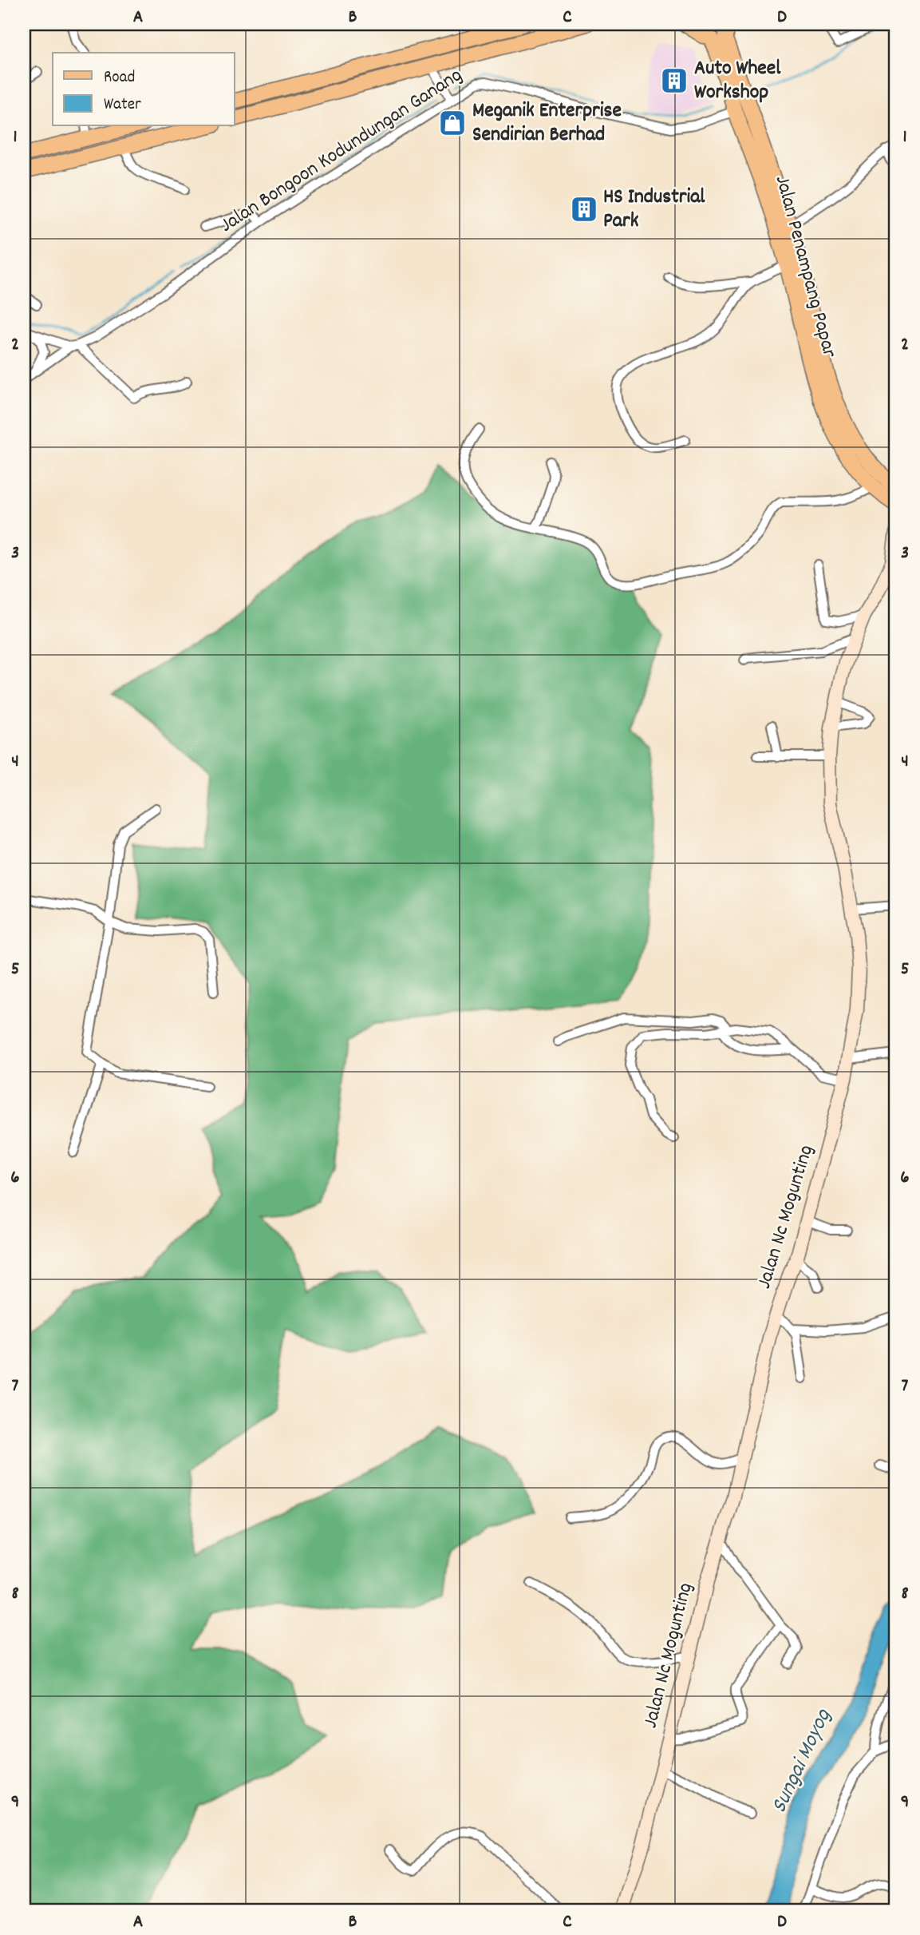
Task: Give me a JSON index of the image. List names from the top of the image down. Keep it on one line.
{"streets":{"main road":["Jalan Penampang Papar"],"street":["Jalan Bongoon Kodundungan Ganang","Jalan Nc Mogunting"]},"crossings":[["Jalan Bongoon Kodundungan Ganang","Jalan Penampang Papar"]],"water":["Sungai Moyog"],"places":{"building":["Auto Wheel Workshop","HS Industrial Park"],"shop":["Meganik Enterprise Sendirian Berhad"]},"legend":["Road","Water"],"grid":{"columns":["A","B","C","D"],"rows":["1","2","3","4","5","6","7","8","9"]}}
